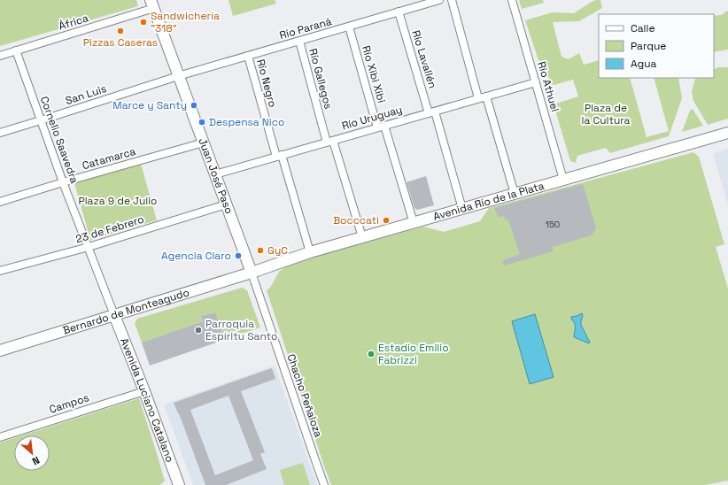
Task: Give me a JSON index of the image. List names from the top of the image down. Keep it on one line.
{"streets":{"main road":["Juan José Paso","Avenida Río de la Plata","Bernardo de Monteagudo","Avenida Luciano Catalano"],"street":["África","Río Paraná","Río Lavallén","Río Xibi Xibi","Río Gallegos","Río Negro","Río Athuel","San Luis","Río Uruguay","Cornelio Saavedra","Catamarca","23 de Febrero","Chacho Peñaloza","Campos"]},"crossings":[["África","Cornelio Saavedra"],["África","Juan José Paso"],["Río Paraná","Río Lavallén"],["Río Paraná","Río Xibi Xibi"],["Río Paraná","Río Gallegos"],["Río Paraná","Río Negro"],["Río Paraná","San Luis"],["Río Paraná","Juan José Paso"],["Río Lavallén","Río Uruguay"],["Río Lavallén","Avenida Río de la Plata"],["Río Xibi Xibi","Río Uruguay"],["Río Xibi Xibi","Avenida Río de la Plata"],["Río Gallegos","Río Uruguay"],["Río Gallegos","Avenida Río de la Plata"],["Río Negro","Río Uruguay"],["Río Negro","Avenida Río de la Plata"],["Río Athuel","Río Uruguay"],["Río Athuel","Avenida Río de la Plata"],["San Luis","Cornelio Saavedra"],["San Luis","Juan José Paso"],["Río Uruguay","Juan José Paso"],["Cornelio Saavedra","Catamarca"],["Cornelio Saavedra","23 de Febrero"],["Cornelio Saavedra","Bernardo de Monteagudo"],["Cornelio Saavedra","Avenida Luciano Catalano"],["Catamarca","Juan José Paso"],["Juan José Paso","Avenida Río de la Plata"],["Juan José Paso","23 de Febrero"],["Juan José Paso","Bernardo de Monteagudo"],["Juan José Paso","Chacho Peñaloza"],["Avenida Río de la Plata","Bernardo de Monteagudo"],["Avenida Río de la Plata","Chacho Peñaloza"],["Bernardo de Monteagudo","Chacho Peñaloza"],["Bernardo de Monteagudo","Avenida Luciano Catalano"],["Avenida Luciano Catalano","Campos"]],"parks":["Plaza de la Cultura","Plaza 9 de Julio"],"places":["Sandwichería \"318\"","Pizzas Caseras","Marce y Santy","Despensa Nico","Bocccati","GyC","Agencia Claro","Parroquia Espíritu Santo","Estadio Emilio Fabrizzi"],"house_numbers":["150"],"legend":["Calle","Parque","Agua"],"north":"bottom right"}
